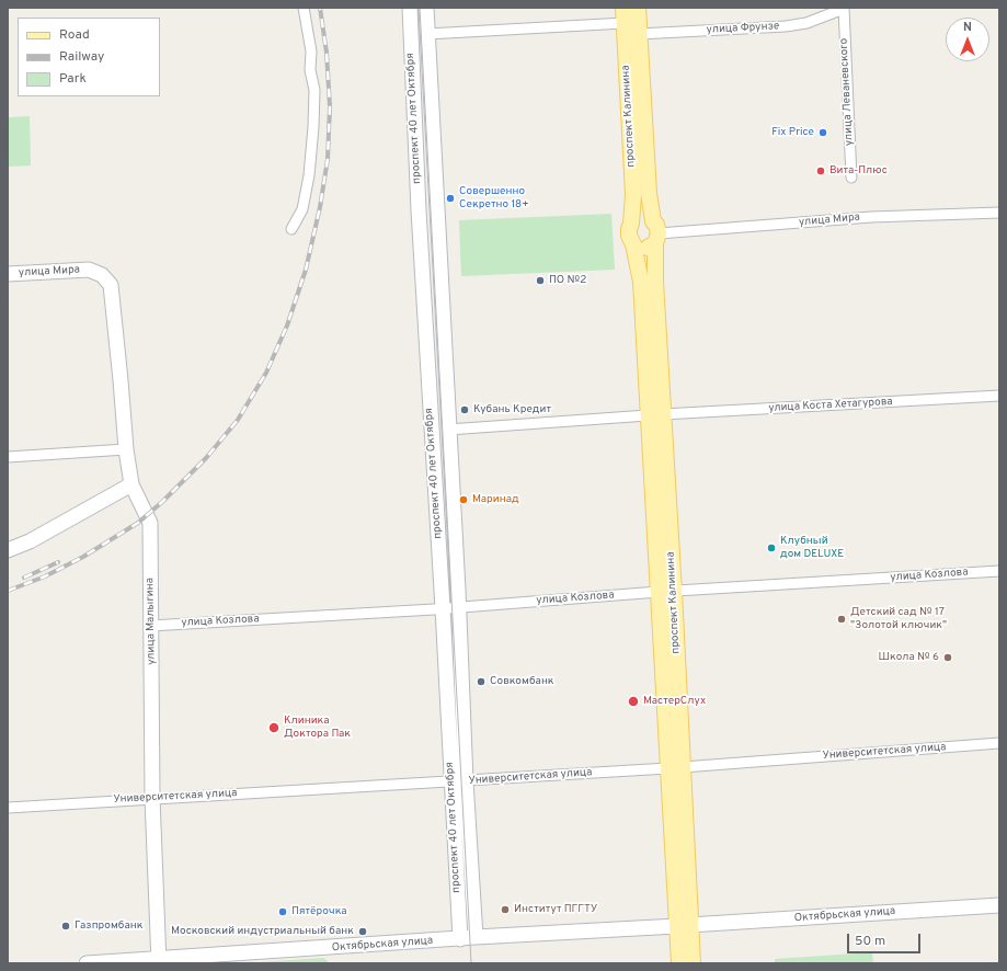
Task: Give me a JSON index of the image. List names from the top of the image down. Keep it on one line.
{"streets":{"main road":["проспект Калинина"],"street":["улица Фрунзе","улица Леваневского","проспект 40 лет Октября","улица Мира","улица Коста Хетагурова","улица Козлова","улица Малыгина","Университетская улица","Октябрьская улица"]},"crossings":[["улица Фрунзе","улица Леваневского"],["улица Фрунзе","проспект Калинина"],["проспект Калинина","улица Мира"],["проспект Калинина","улица Коста Хетагурова"],["проспект Калинина","улица Козлова"],["проспект Калинина","Университетская улица"],["проспект Калинина","Октябрьская улица"],["проспект 40 лет Октября","улица Коста Хетагурова"],["проспект 40 лет Октября","улица Козлова"],["проспект 40 лет Октября","Университетская улица"],["проспект 40 лет Октября","Октябрьская улица"],["улица Мира","улица Малыгина"],["улица Козлова","улица Малыгина"],["улица Малыгина","Университетская улица"],["улица Малыгина","Октябрьская улица"]],"places":["Fix Price","Вита-Плюс","Совершенно Секретно 18+","ПО №2","Кубань Кредит","Маринад","Клубный дом DELUXE","Детский сад № 17 \"Золотой ключик\"","Школа № 6","Совкомбанк","МастерСлух","Клиника Доктора Пак","Институт ПГГТУ","Пятёрочка","Газпромбанк","Московский индустриальный банк"],"legend":["Road","Railway","Park"],"scale_bar":"50 m","north":"top"}
